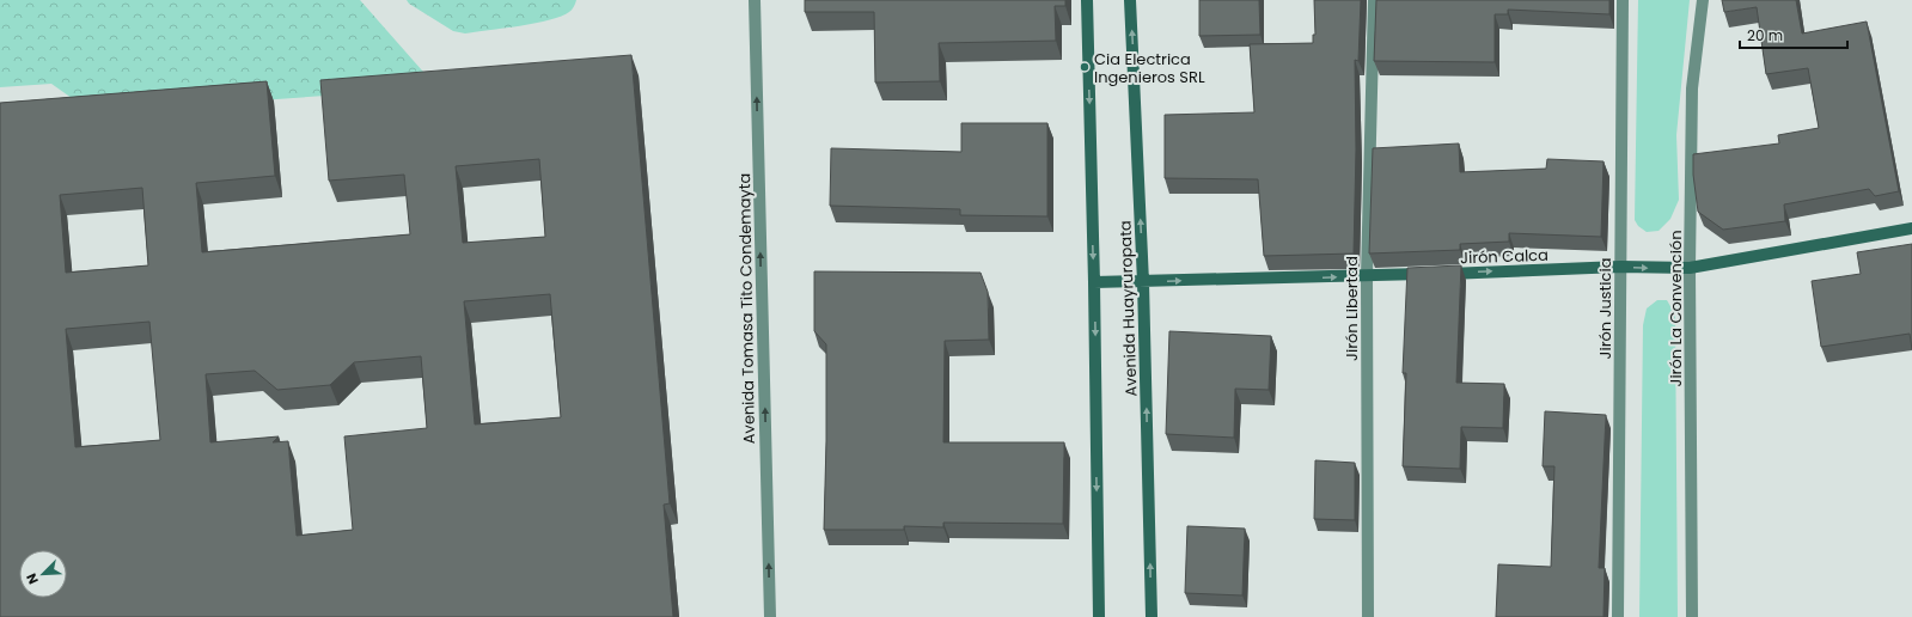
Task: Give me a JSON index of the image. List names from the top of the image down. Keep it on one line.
{"streets":{"main road":["Jirón Calca","Avenida Huayruropata"],"street":["Avenida Tomasa Tito Condemayta","Jirón Libertad","Jirón Justicia","Jirón La Convención"]},"crossings":[["Jirón Calca","Avenida Huayruropata"],["Jirón Calca","Jirón Libertad"],["Jirón Calca","Jirón Justicia"],["Jirón Calca","Jirón La Convención"]],"one_way":["Jirón Calca","Avenida Tomasa Tito Condemayta"],"places":["Cia Electrica Ingenieros SRL"],"scale_bar":"20 m","north":"bottom left"}
